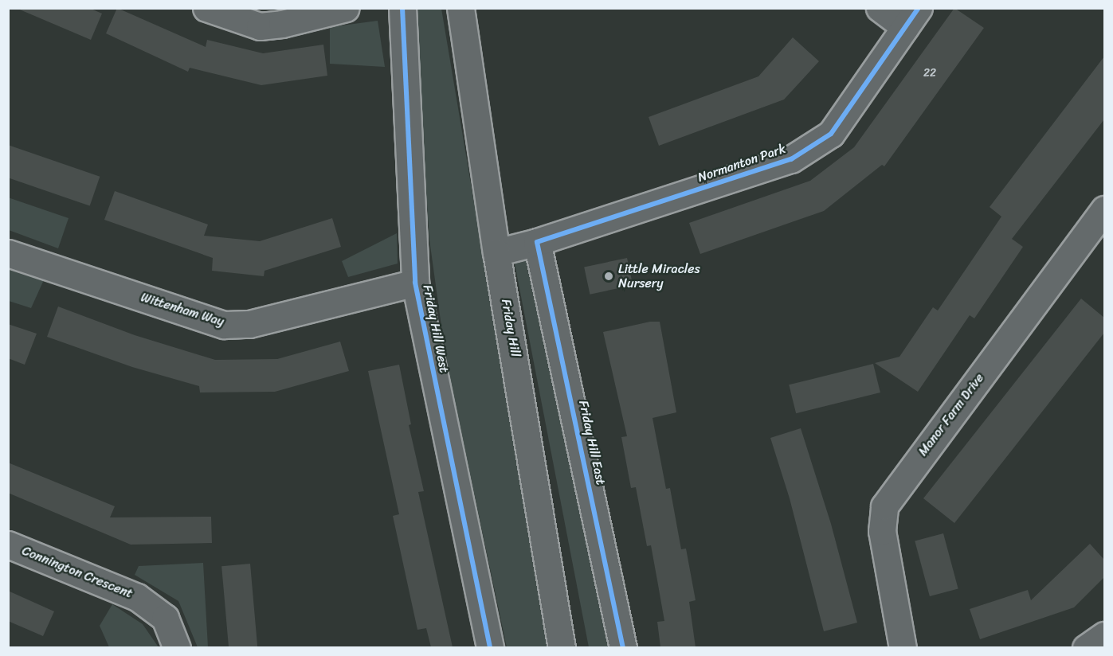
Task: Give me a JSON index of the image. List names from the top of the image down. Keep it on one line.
{"streets":{"street":["Normanton Park","Wittenham Way","Friday Hill","Friday Hill West","Manor Farm Drive","Friday Hill East","Connington Crescent"]},"crossings":[["Normanton Park","Friday Hill"],["Normanton Park","Friday Hill East"],["Wittenham Way","Friday Hill West"]],"places":["Little Miracles Nursery"],"house_numbers":["22"]}
